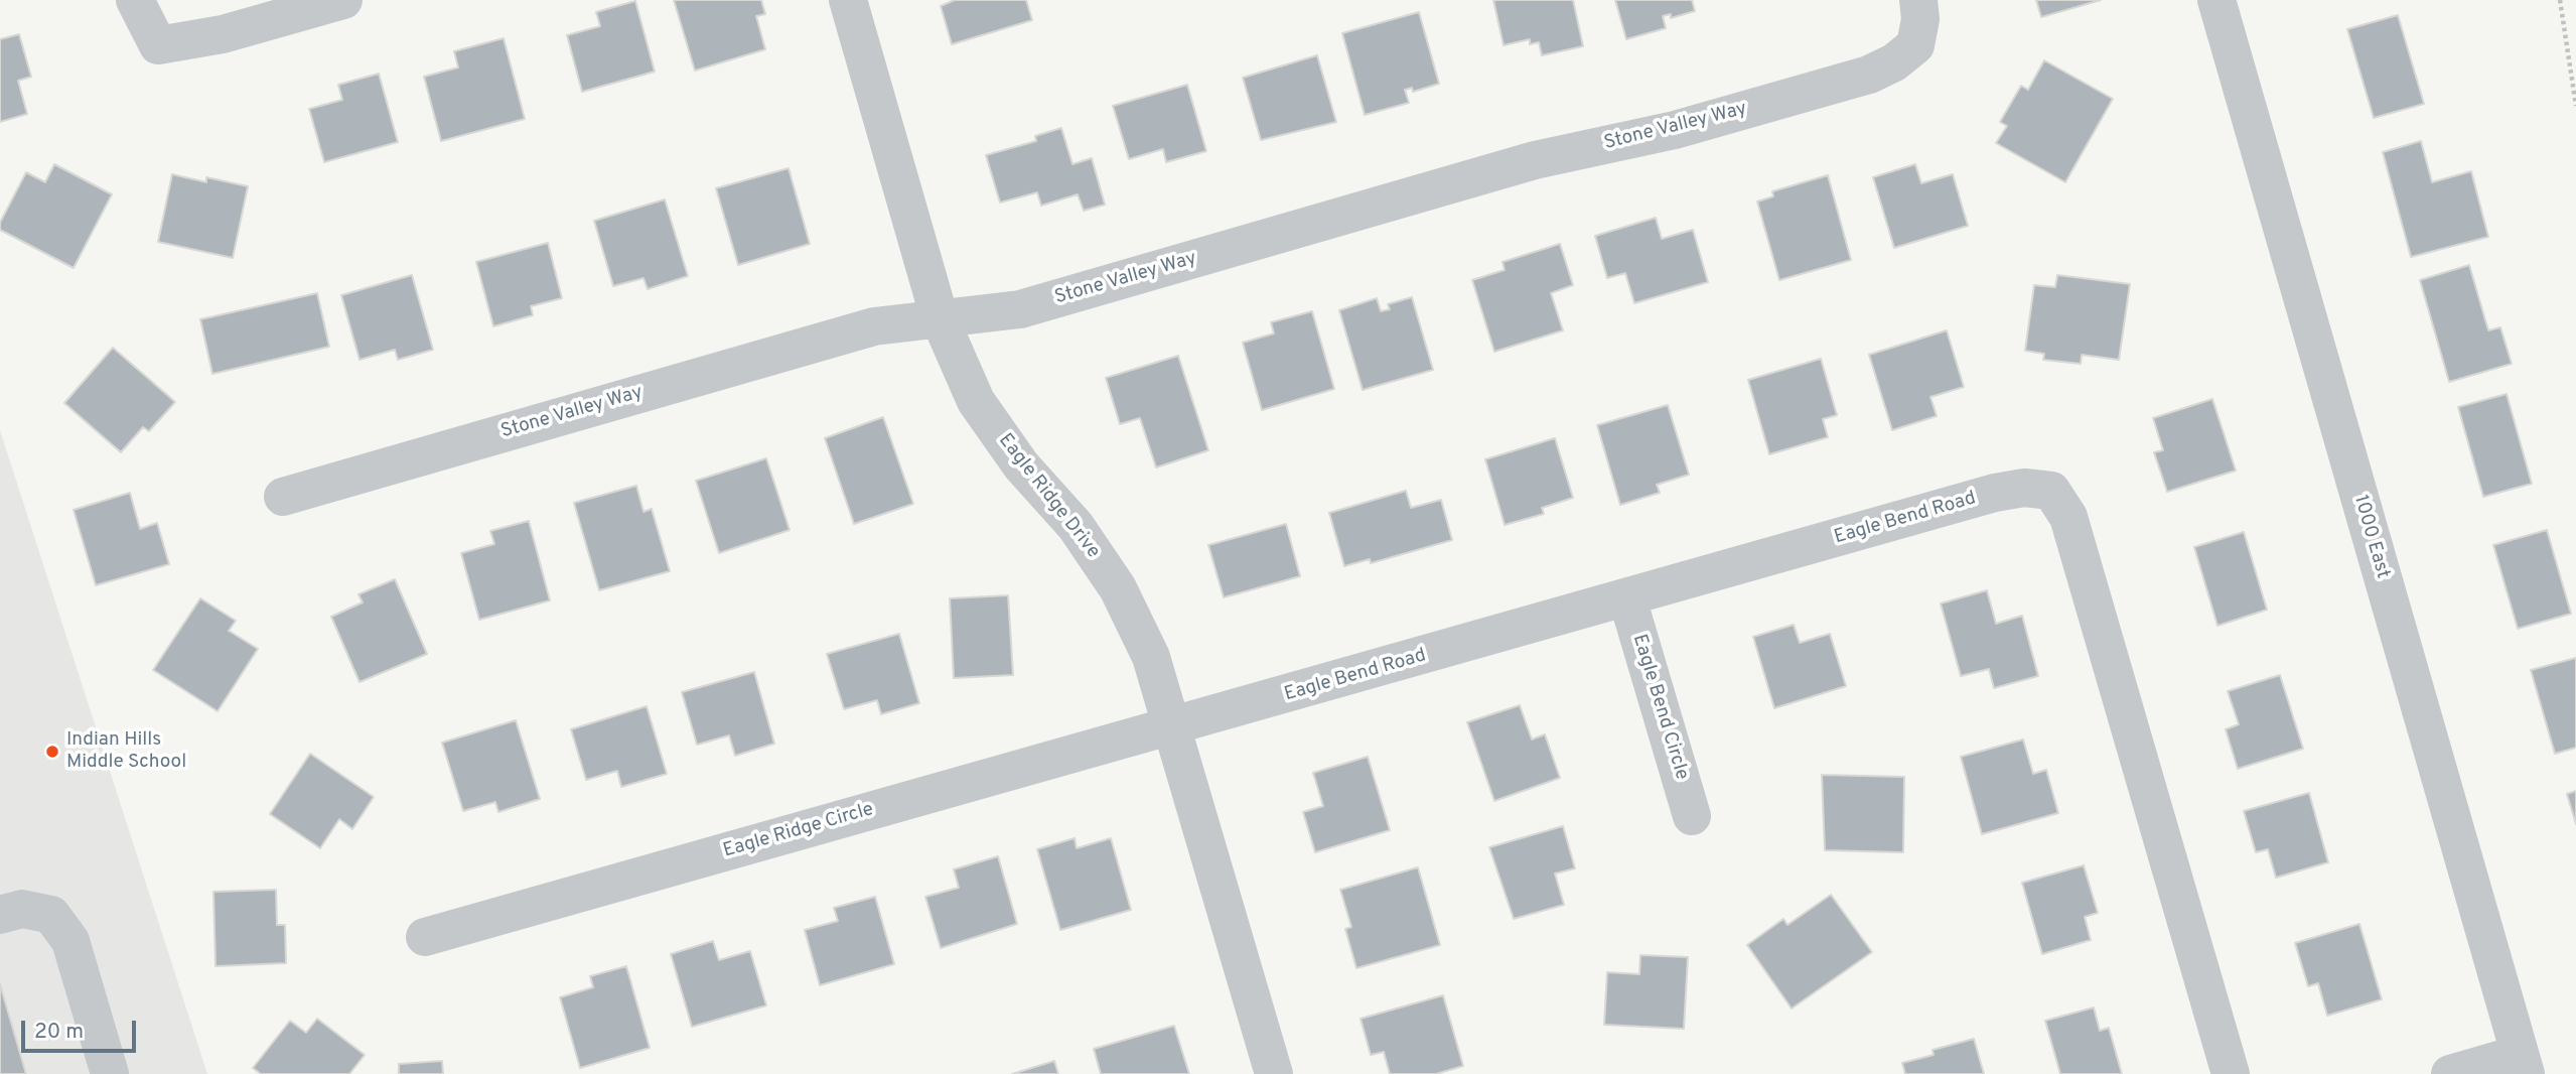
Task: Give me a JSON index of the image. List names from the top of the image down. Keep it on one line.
{"streets":{"street":["Stone Valley Way","Eagle Ridge Drive","Eagle Bend Road","1000 East","Eagle Bend Circle","Eagle Ridge Circle"]},"crossings":[["Stone Valley Way","Eagle Ridge Drive"],["Eagle Ridge Drive","Eagle Bend Road"],["Eagle Ridge Drive","Eagle Ridge Circle"],["Eagle Bend Road","Eagle Bend Circle"],["Eagle Bend Road","Eagle Ridge Circle"]],"places":["Indian Hills Middle School"],"scale_bar":"20 m"}
